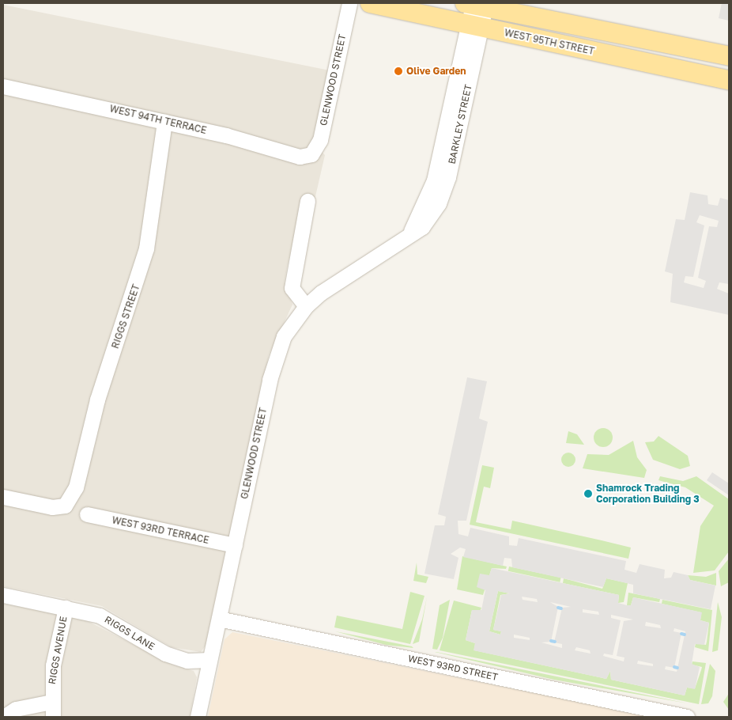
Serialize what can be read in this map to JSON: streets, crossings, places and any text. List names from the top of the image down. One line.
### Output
{"streets":{"main road":["WEST 95TH STREET"],"street":["GLENWOOD STREET","WEST 94TH TERRACE","BARKLEY STREET","RIGGS STREET","WEST 93RD TERRACE","RIGGS LANE","RIGGS AVENUE","WEST 93RD STREET"]},"crossings":[["WEST 95TH STREET","BARKLEY STREET"],["GLENWOOD STREET","WEST 94TH TERRACE"],["GLENWOOD STREET","BARKLEY STREET"],["GLENWOOD STREET","WEST 93RD TERRACE"],["GLENWOOD STREET","RIGGS LANE"],["GLENWOOD STREET","WEST 93RD STREET"],["WEST 94TH TERRACE","RIGGS STREET"],["RIGGS LANE","RIGGS AVENUE"]],"places":["Olive Garden","Shamrock Trading Corporation Building 3"]}
